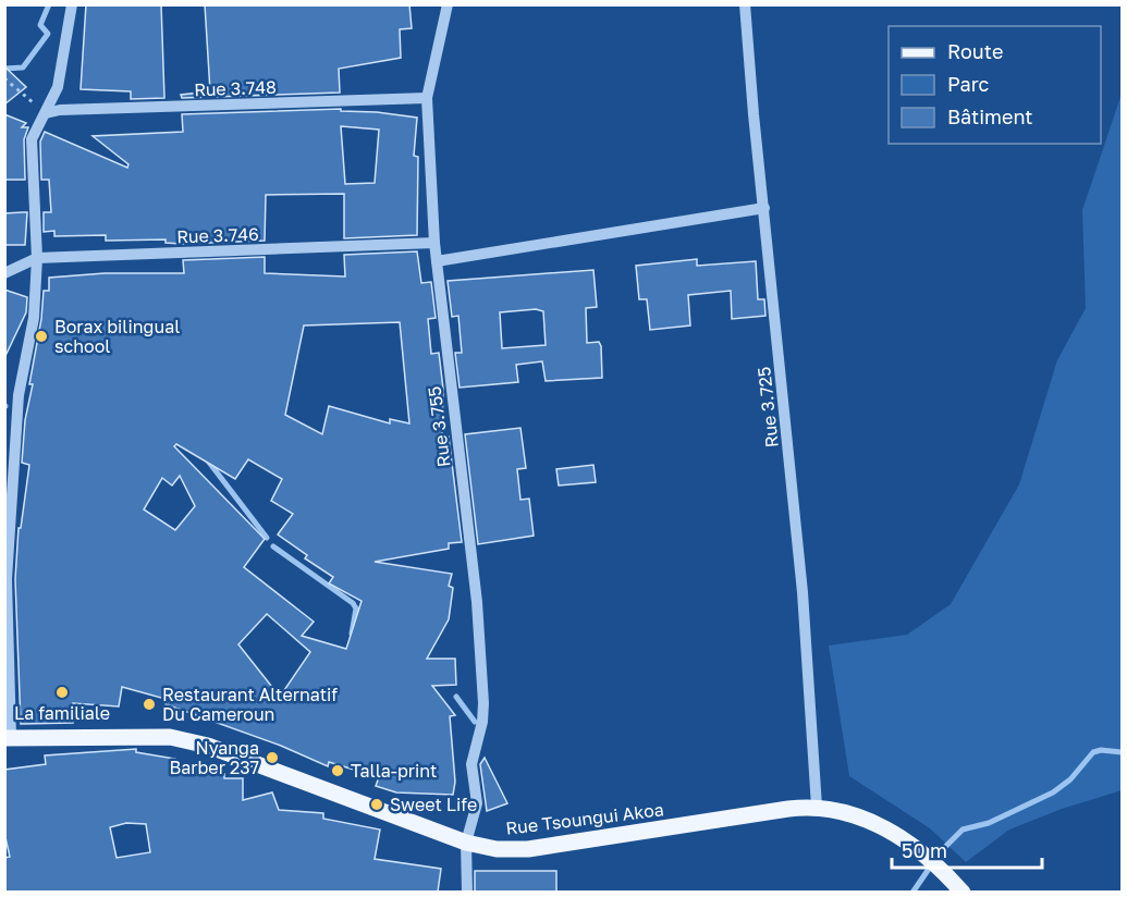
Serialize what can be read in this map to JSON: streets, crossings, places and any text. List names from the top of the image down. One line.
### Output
{"streets":{"main road":["Rue Tsoungui Akoa"],"street":["Rue 3.748","Rue 3.746","Rue 3.725","Rue 3.755"]},"crossings":[["Rue 3.748","Rue 3.755"],["Rue 3.746","Rue 3.755"],["Rue 3.725","Rue Tsoungui Akoa"],["Rue 3.755","Rue Tsoungui Akoa"]],"places":["Borax bilingual school","La familiale","Restaurant Alternatif Du Cameroun","Nyanga Barber 237","Talla-print","Sweet Life"],"legend":["Route","Parc","Bâtiment"],"scale_bar":"50 m"}
